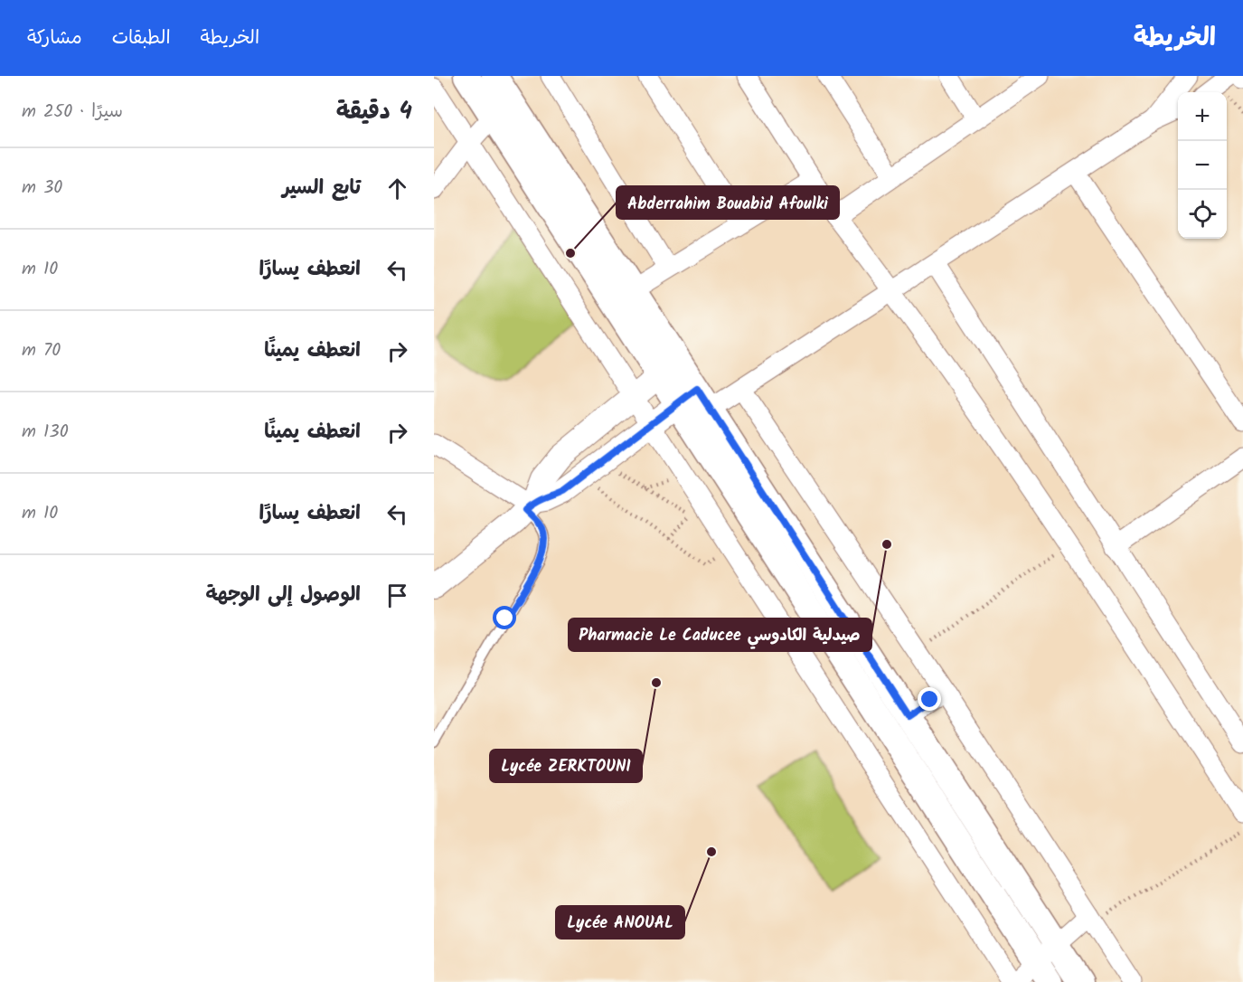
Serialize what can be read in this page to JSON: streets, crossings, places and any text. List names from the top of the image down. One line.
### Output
{"places":["Abderrahim Bouabid Afoulki","Pharmacie Le Caducee صيدلية الكادوسي","Lycée ZERKTOUNI","Lycée ANOUAL"],"page":{"header":"الخريطة","nav":["الخريطة","الطبقات","مشاركة"],"heading":["4 دقيقة","سيرًا · 250 m"],"map_buttons":["+","−"],"list":[["تابع السير","30 m"],["انعطف يسارًا","10 m"],["انعطف يمينًا","70 m"],["انعطف يمينًا","130 m"],["انعطف يسارًا","10 m"],"الوصول إلى الوجهة"]}}
